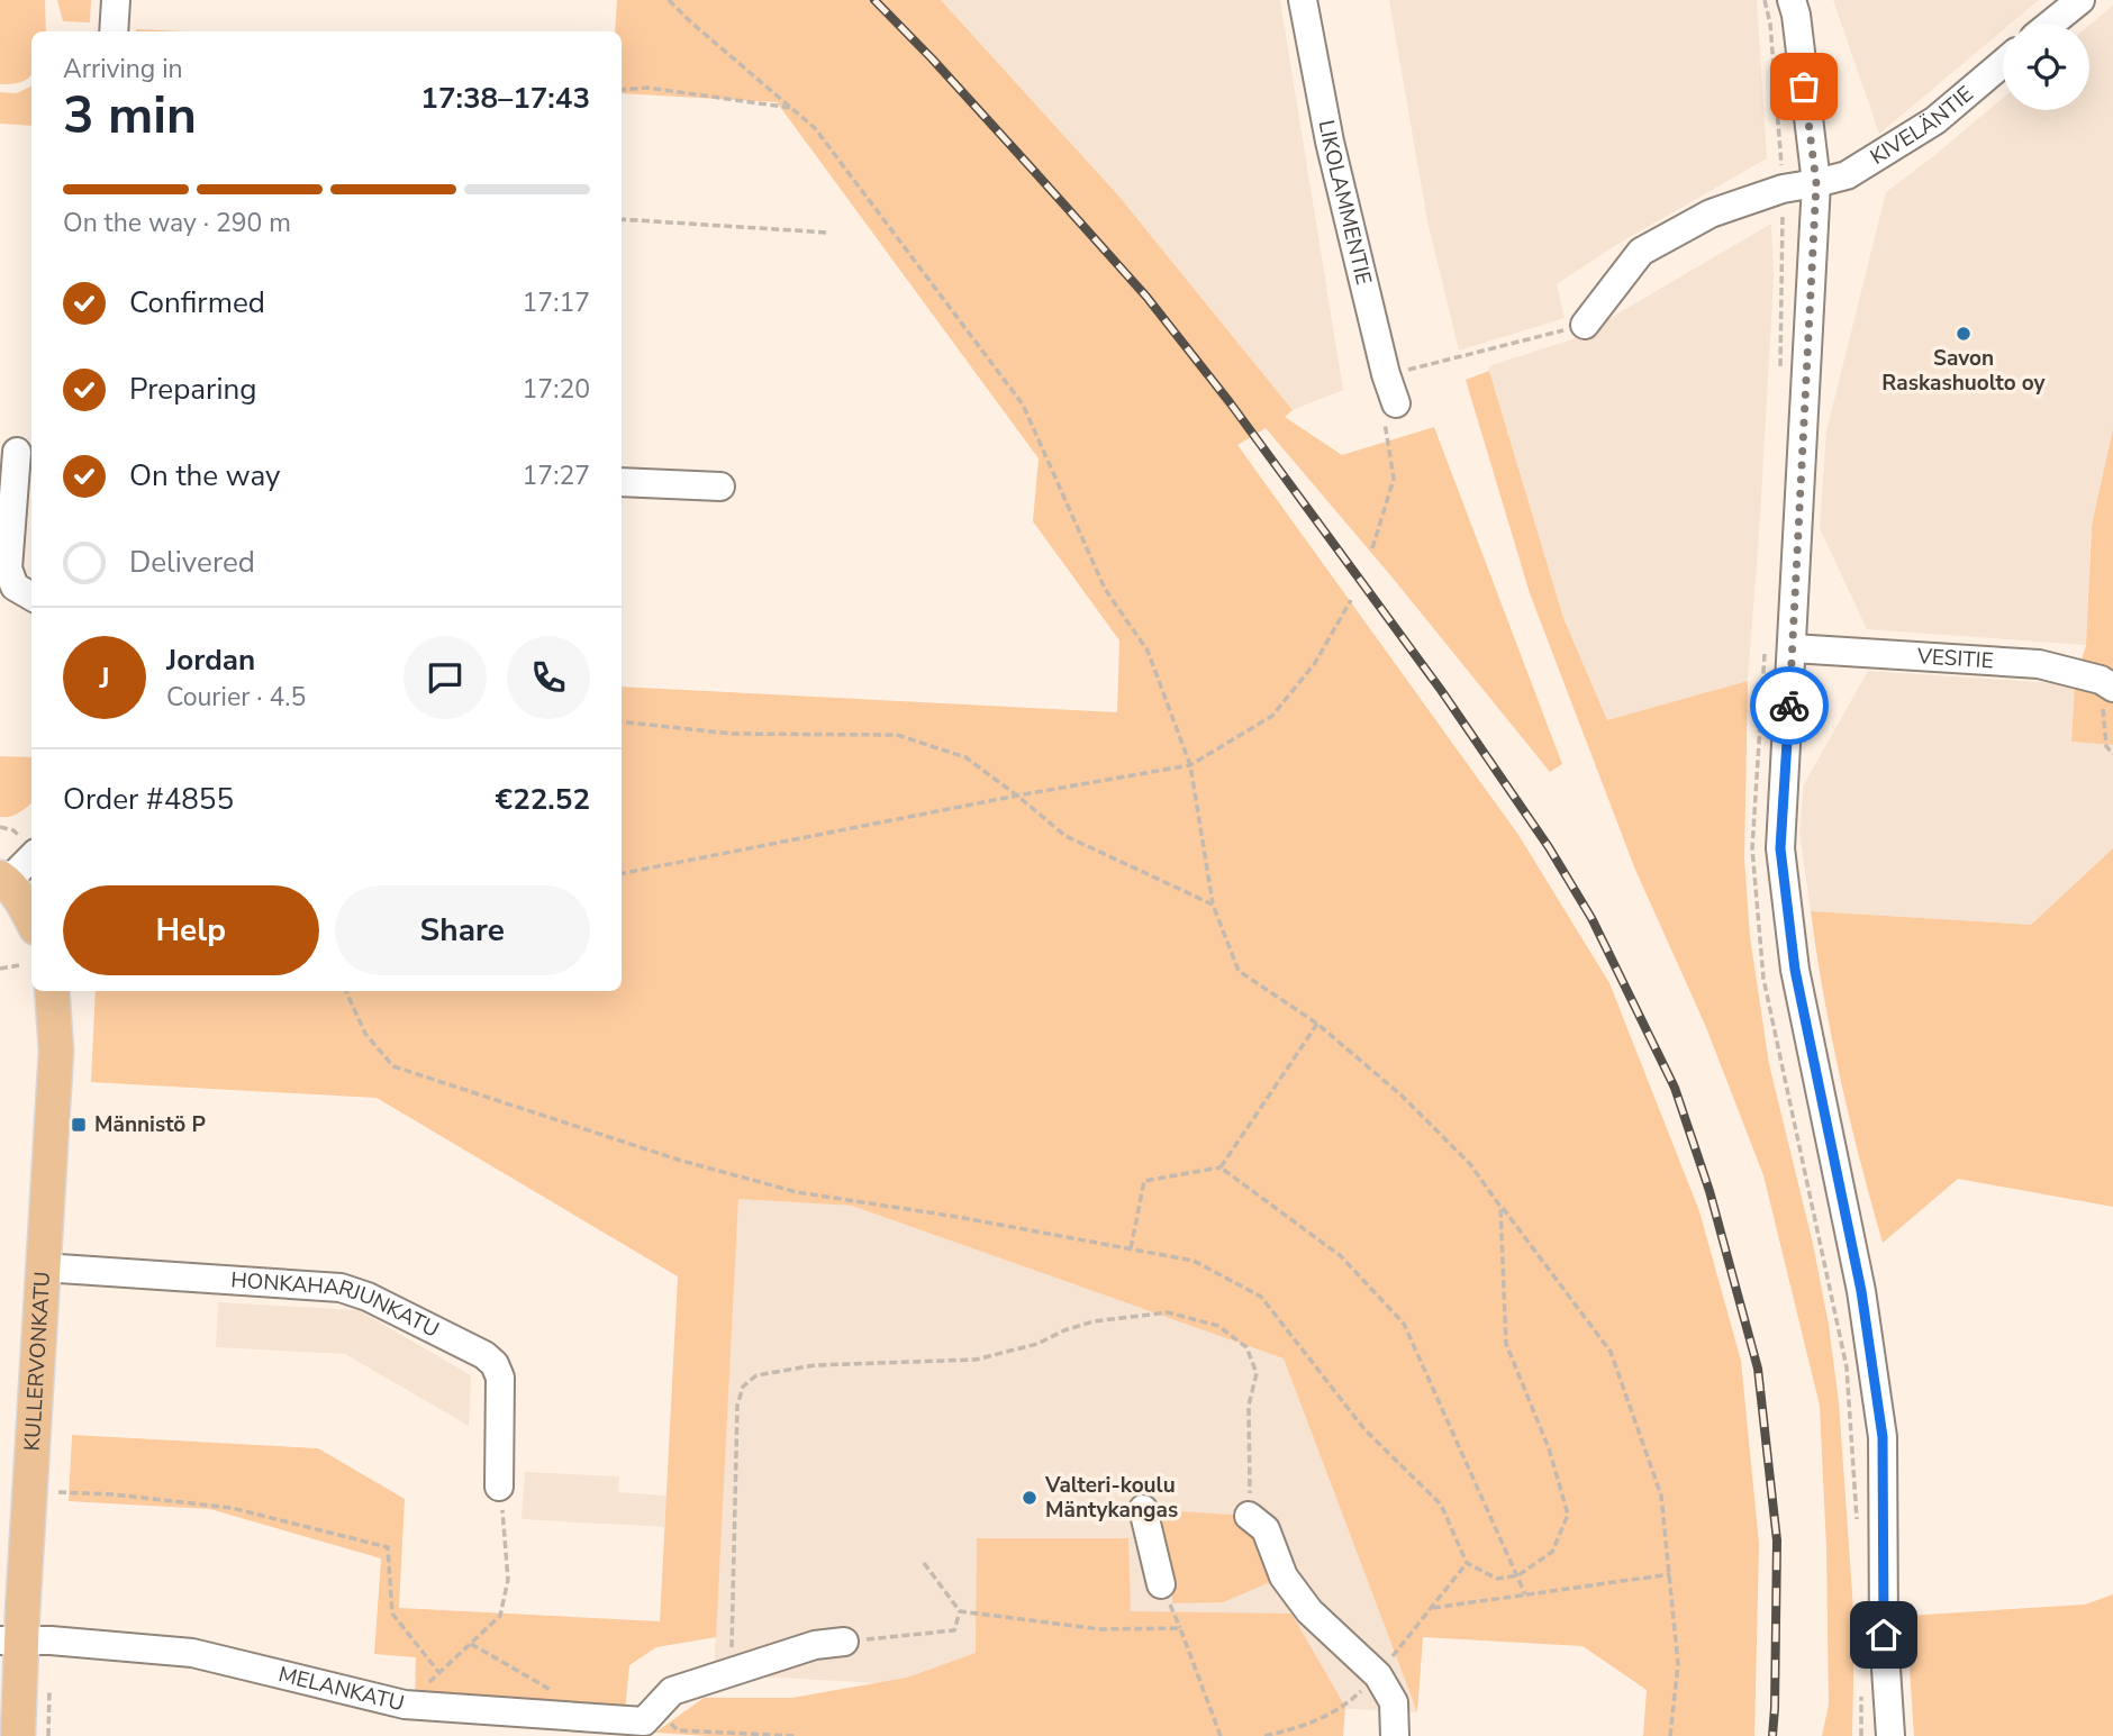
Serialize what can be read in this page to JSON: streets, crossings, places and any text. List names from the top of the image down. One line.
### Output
{"streets":{"main road":["KULLERVONKATU"],"street":["KIVELÄNTIE","LIKOLAMMENTIE","VESITIE","HONKAHARJUNKATU","MELANKATU"]},"crossings":[["HONKAHARJUNKATU","KULLERVONKATU"],["KULLERVONKATU","MELANKATU"]],"places":{"other":["Savon Raskashuolto oy","Valteri-koulu Mäntykangas"],"transit":["Männistö P"]},"page":{"heading":["3 min","Arriving in","17:38–17:43"],"panel":["Jordan","Courier · 4.5","Order #4855","€22.52"],"bar":"On the way · 290 m","list":[["Confirmed","17:17"],["Preparing","17:20"],["On the way","17:27"],"Delivered"],"round":"J","buttons":["Help","Share"]}}
